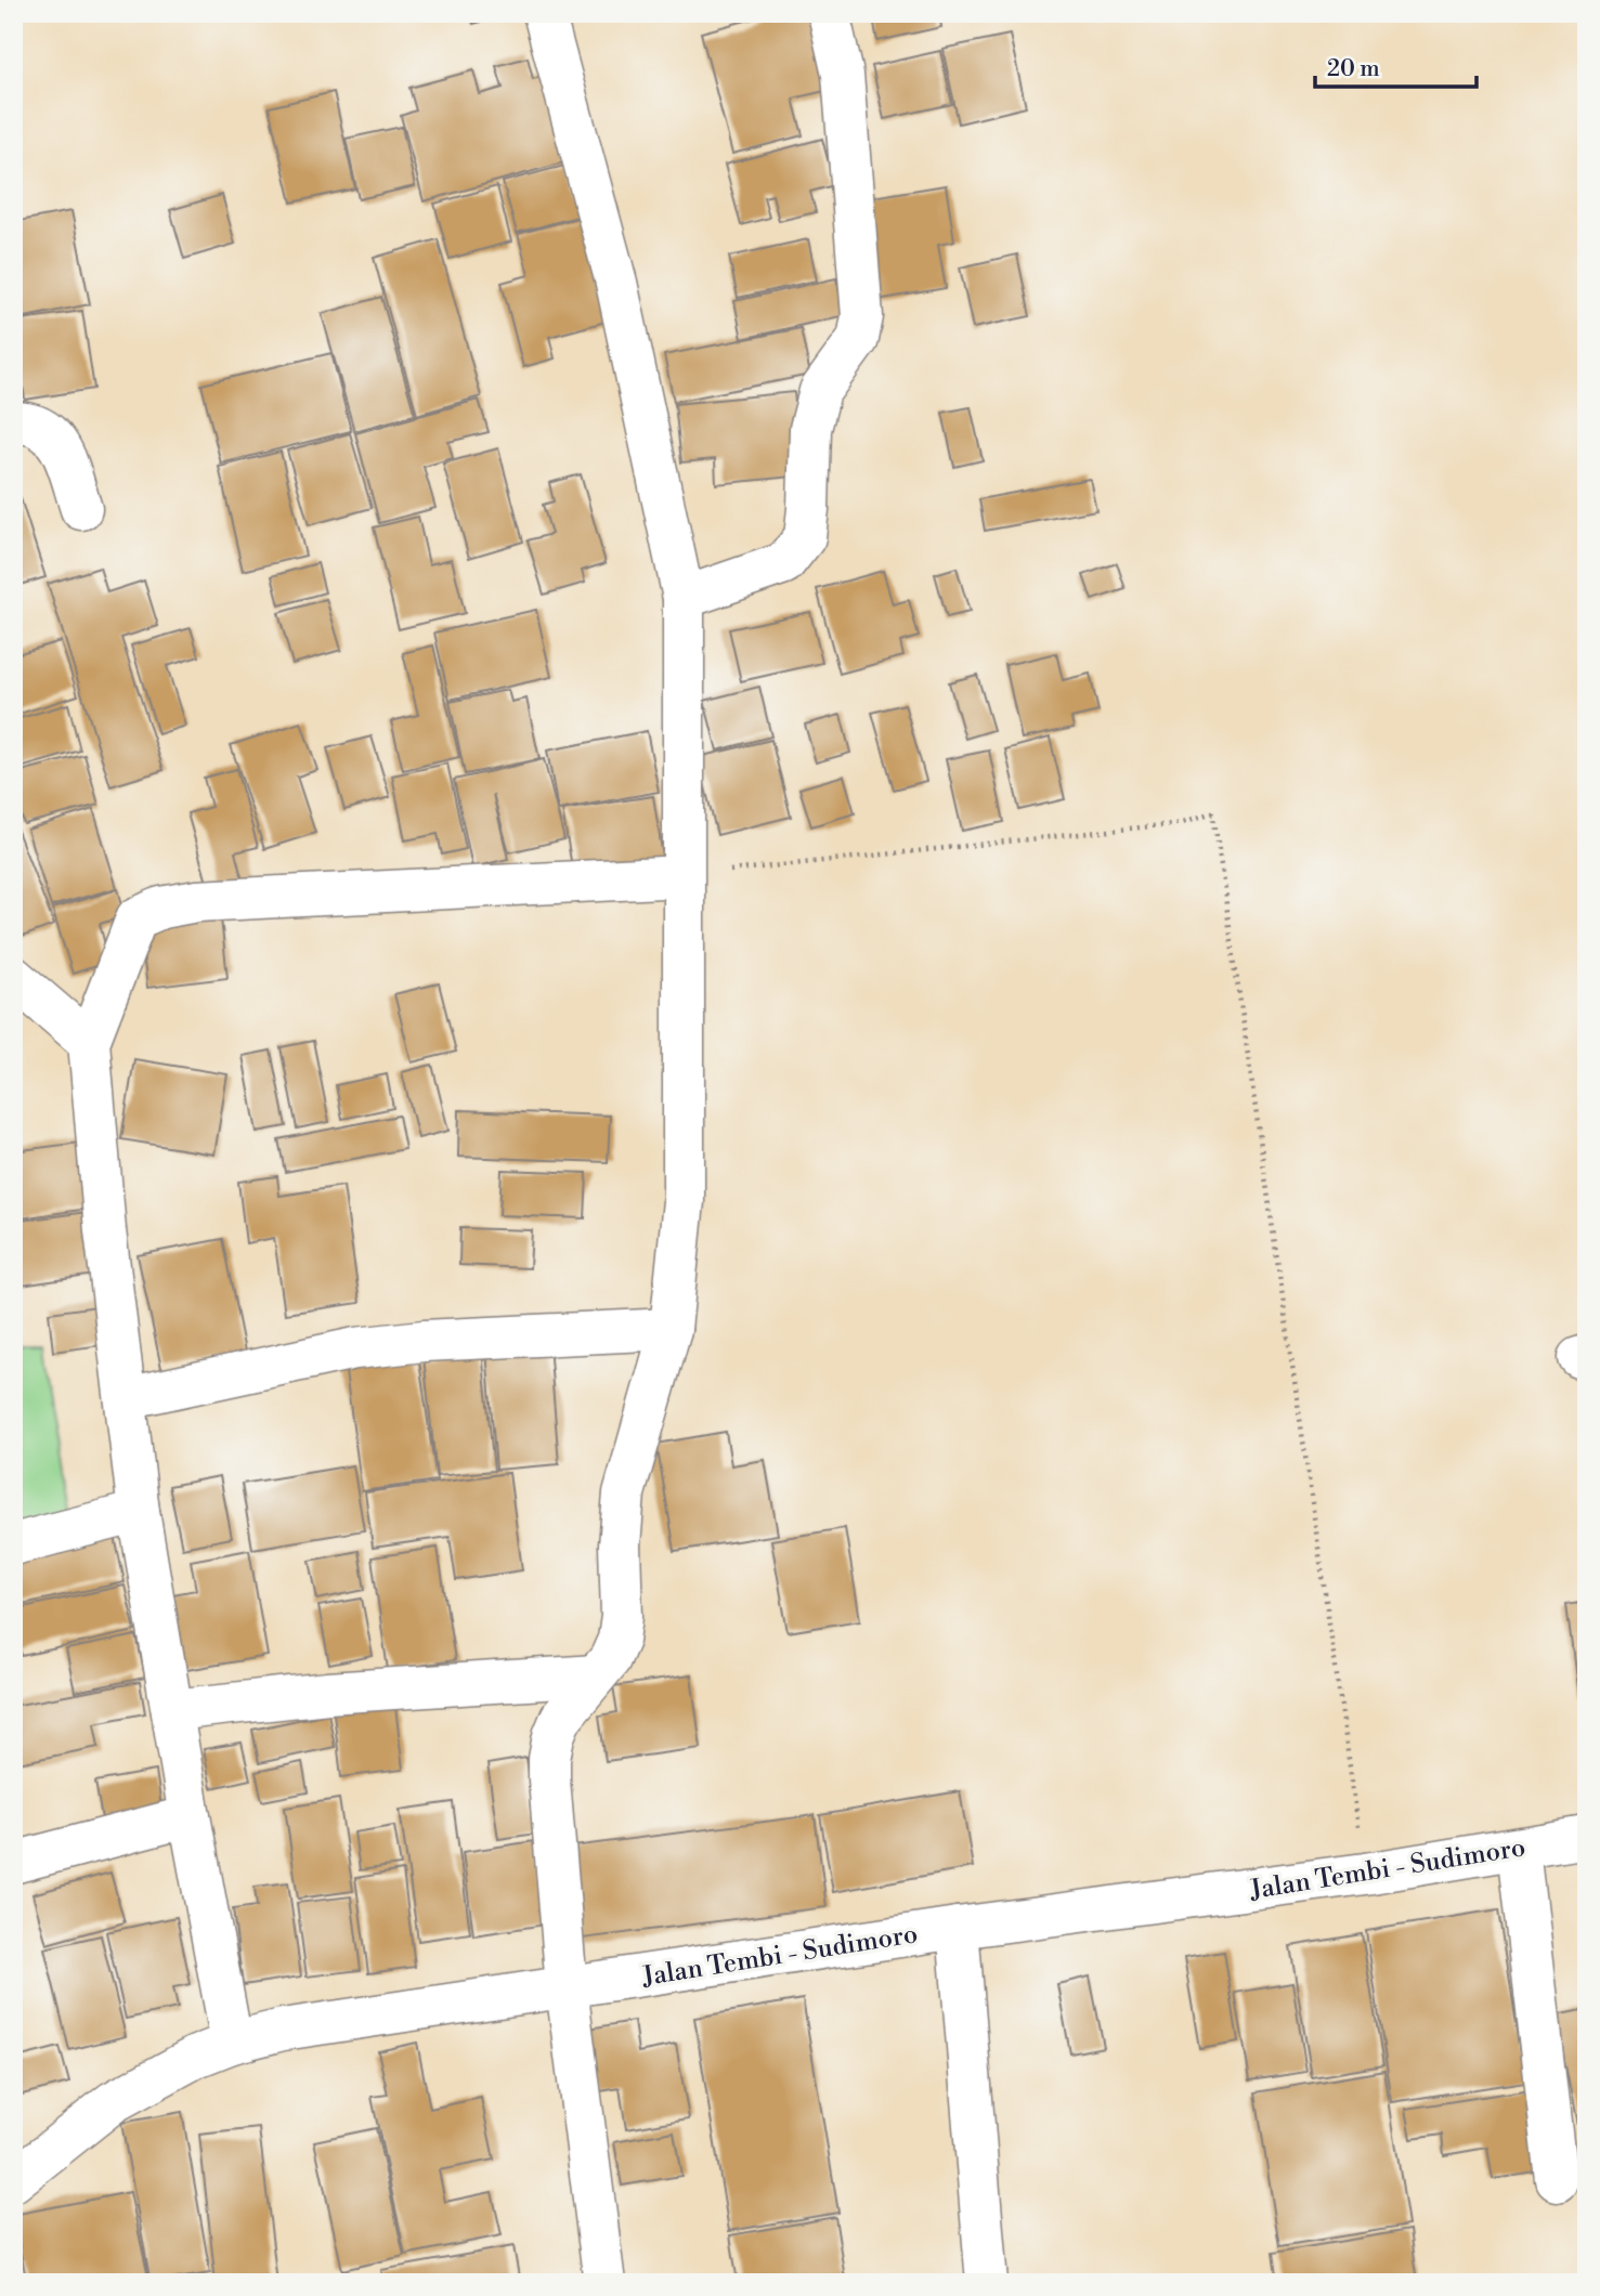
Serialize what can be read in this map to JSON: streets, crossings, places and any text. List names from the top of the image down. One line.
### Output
{"streets":{"street":["Jalan Tembi - Sudimoro"]},"scale_bar":"20 m"}
